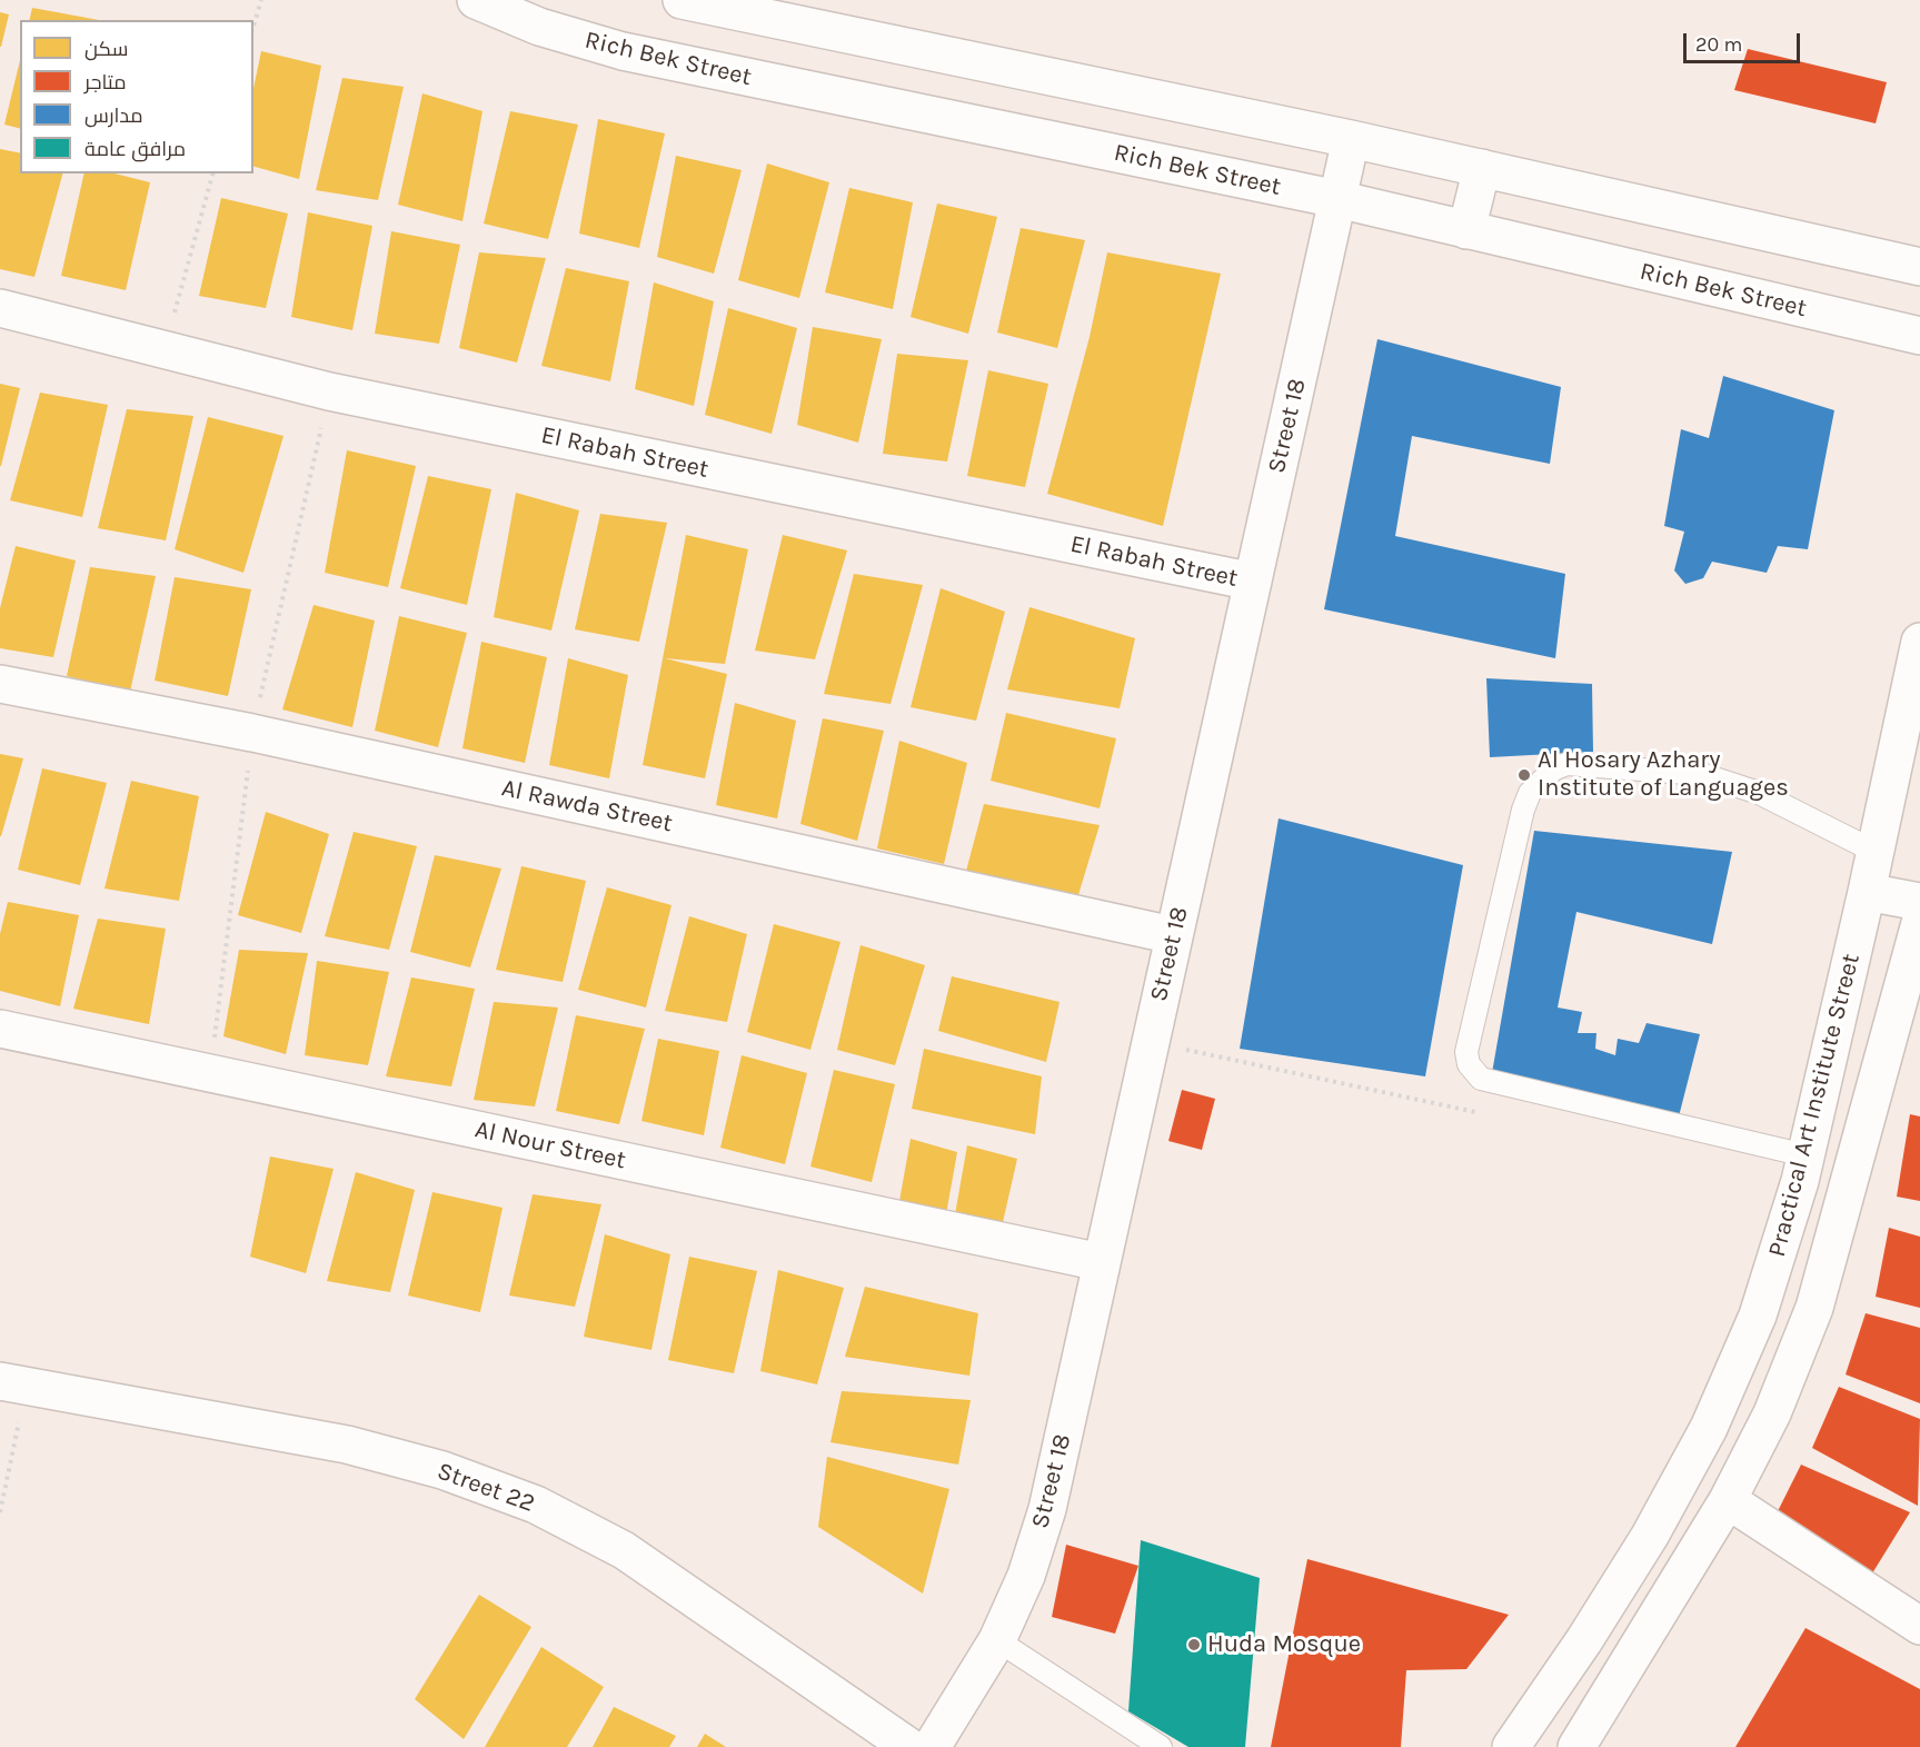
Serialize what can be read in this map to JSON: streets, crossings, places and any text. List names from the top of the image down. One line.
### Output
{"streets":{"street":["Rich Bek Street","Street 18","El Rabah Street","Al Rawda Street","Practical Art Institute Street","Al Nour Street","Street 22"]},"crossings":[["Rich Bek Street","Street 18"],["Street 18","El Rabah Street"],["Street 18","Al Rawda Street"],["Street 18","Al Nour Street"]],"places":["Al Hosary Azhary Institute of Languages","Huda Mosque"],"legend":["سكن","متاجر","مدارس","مرافق عامة"],"scale_bar":"20 m"}
